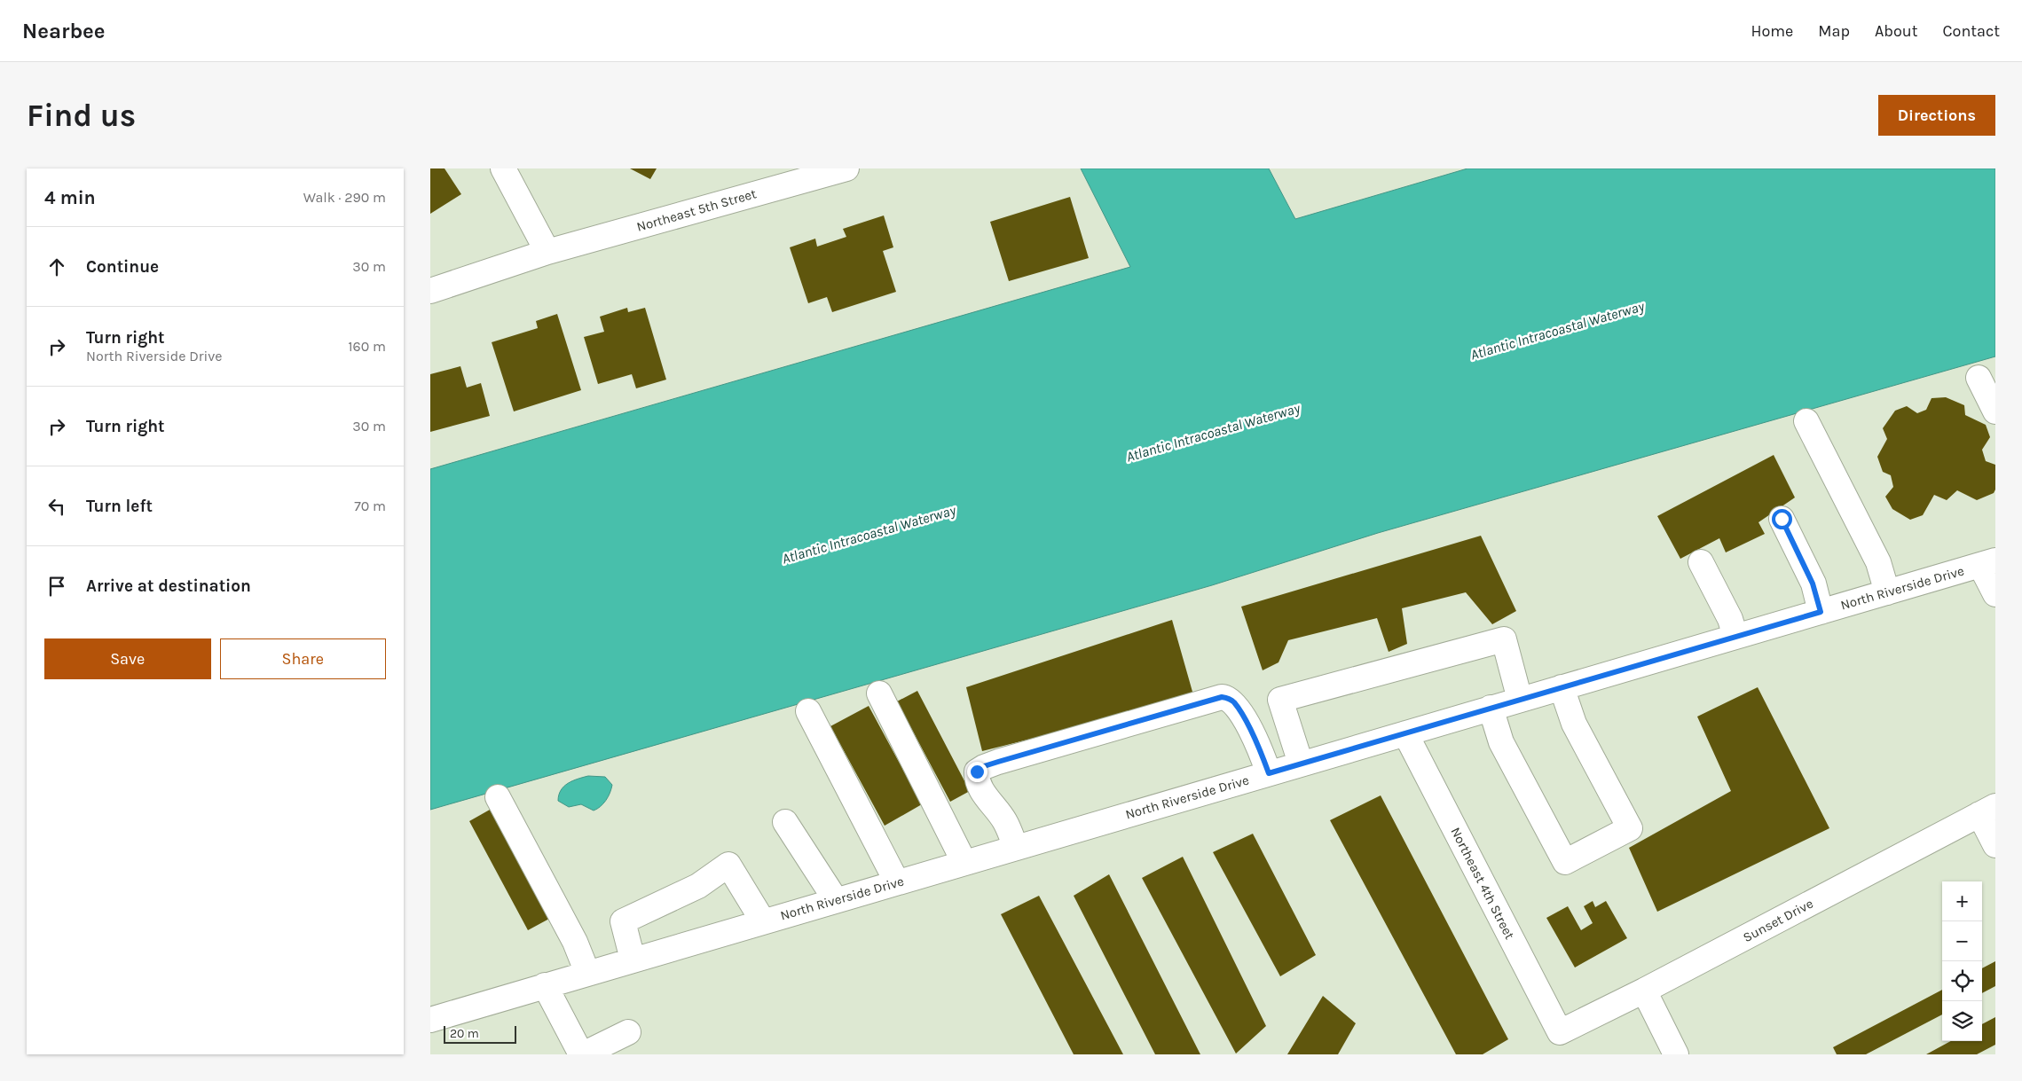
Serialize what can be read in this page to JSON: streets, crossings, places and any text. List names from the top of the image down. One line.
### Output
{"streets":{"street":["Northeast 5th Street","North Riverside Drive","Northeast 4th Street","Sunset Drive"]},"crossings":[["North Riverside Drive","Northeast 4th Street"],["Northeast 4th Street","Sunset Drive"]],"water":["Atlantic Intracoastal Waterway"],"scale_bar":"20 m","page":{"header":"Nearbee","nav":["Home","Map","About","Contact"],"buttons":["Directions",["Save","Share"]],"title":"Find us","heading":["4 min","Walk · 290 m"],"list":[["Continue","30 m"],["Turn right","North Riverside Drive","160 m"],["Turn right","30 m"],["Turn left","70 m"],"Arrive at destination"],"map_buttons":["+","−"],"scale":"20 m"}}
